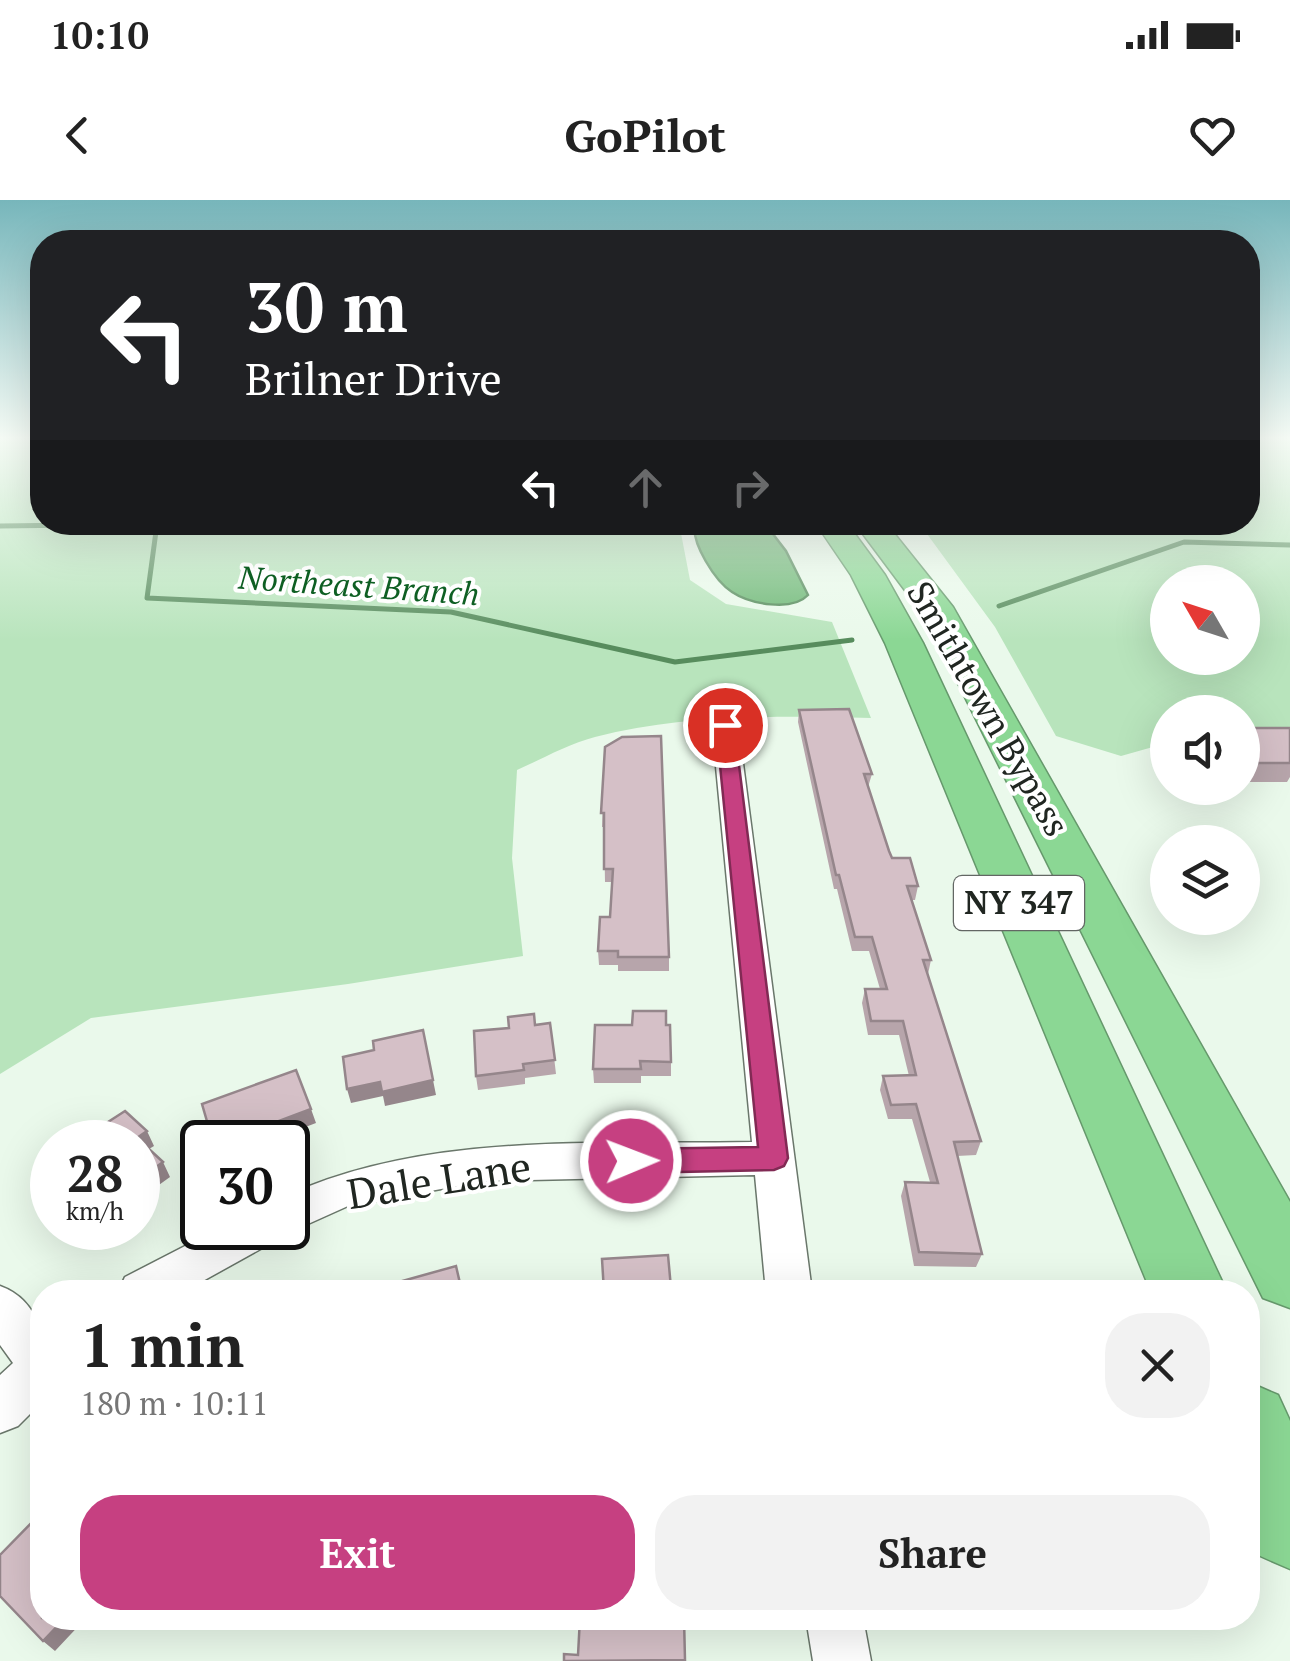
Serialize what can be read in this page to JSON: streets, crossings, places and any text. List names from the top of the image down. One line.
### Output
{"streets":{"highway":["Smithtown Bypass","NY 347"],"street":["Dale Lane"]},"water":["Northeast Branch"],"north":"top left","page":{"status":"10:10","header":"GoPilot","turn":["30 m","Brilner Drive"],"speed":"28 km/h","limit":"30","heading":["1 min","180 m · 10:11"],"buttons":["Exit","Share"]}}
